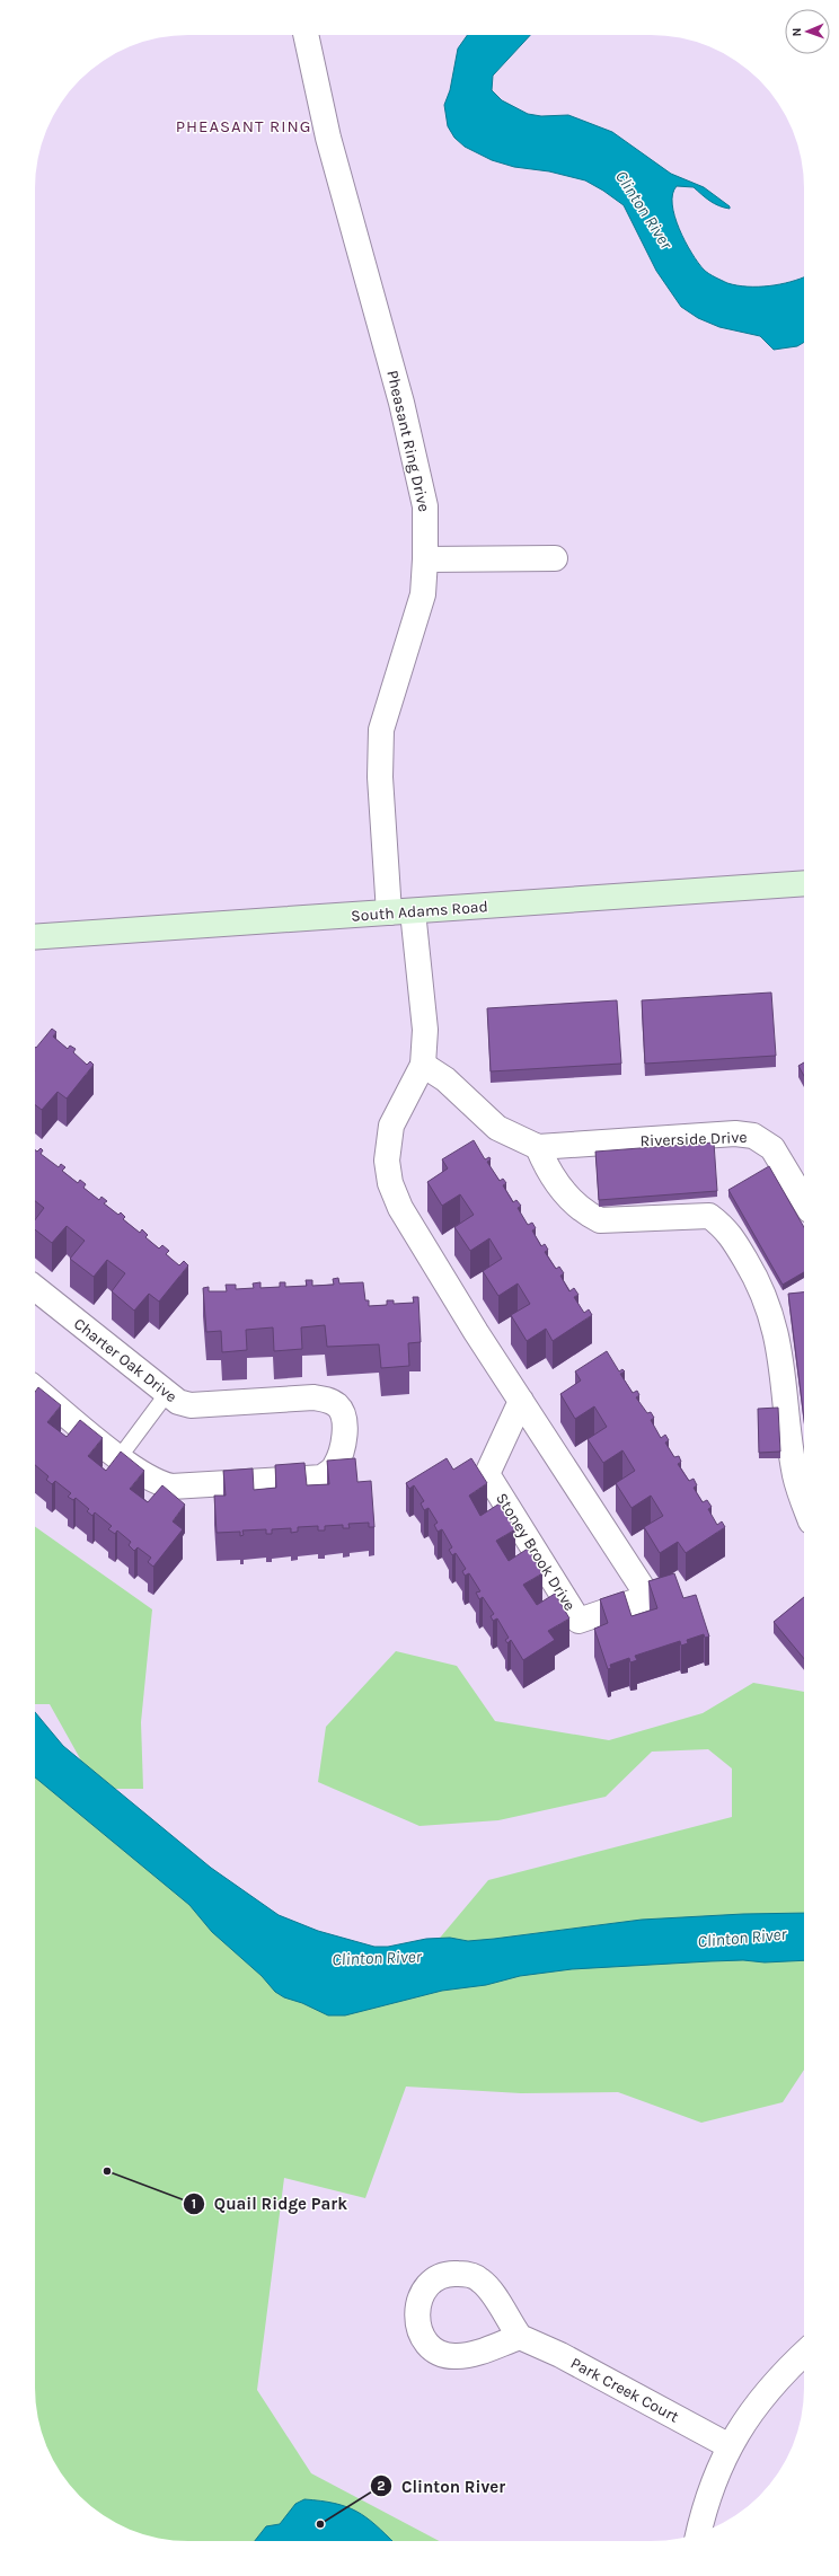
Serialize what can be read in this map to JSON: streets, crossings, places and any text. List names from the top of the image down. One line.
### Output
{"streets":{"main road":["South Adams Road"],"street":["Pheasant Ring Drive","Riverside Drive","Charter Oak Drive","Stoney Brook Drive","Park Creek Court"]},"crossings":[["Pheasant Ring Drive","South Adams Road"],["Pheasant Ring Drive","Stoney Brook Drive"],["South Adams Road","Stoney Brook Drive"],["Riverside Drive","Stoney Brook Drive"]],"districts":["PHEASANT RING"],"water":["Clinton River"],"places":["Quail Ridge Park","Clinton River"],"north":"left"}
